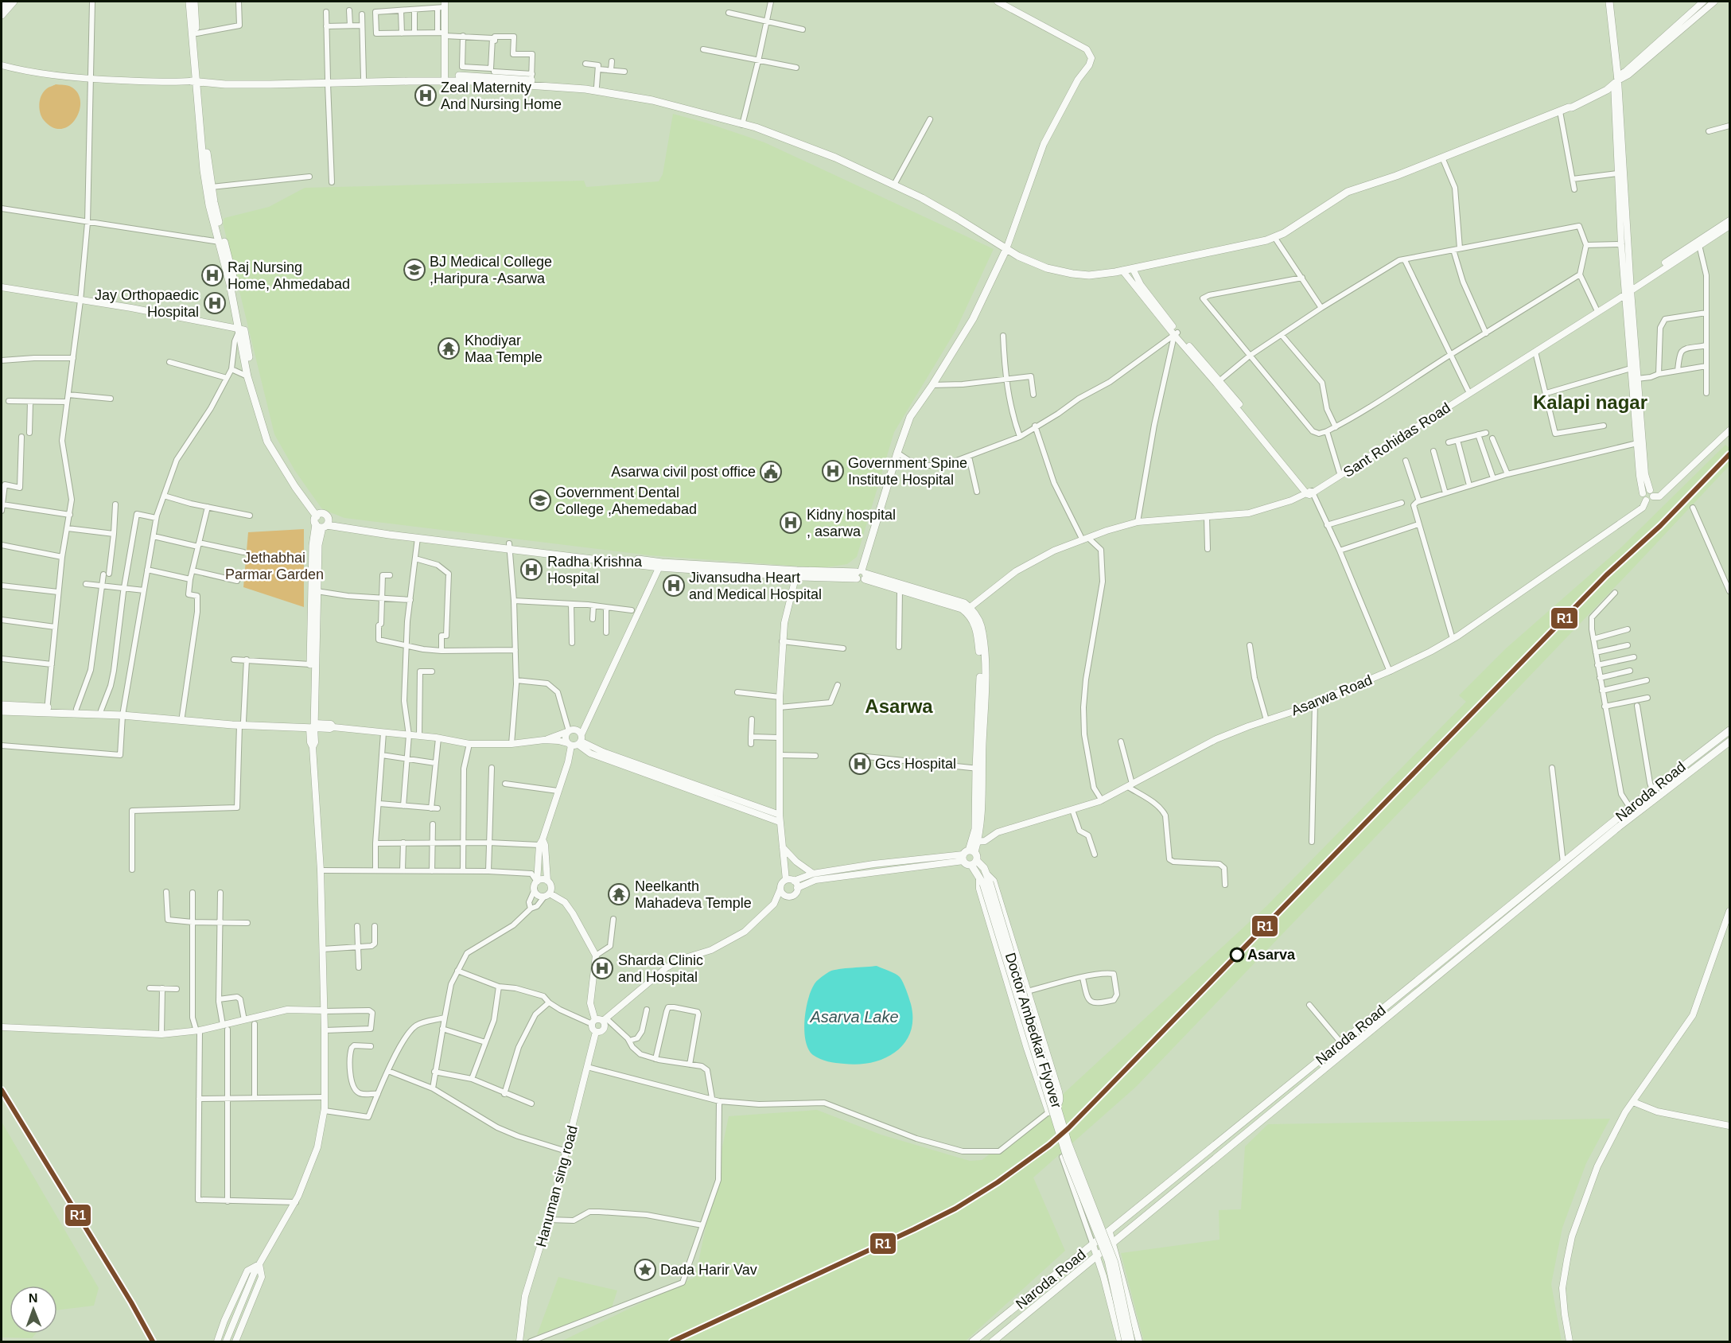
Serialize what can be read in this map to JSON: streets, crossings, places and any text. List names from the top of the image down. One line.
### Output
{"streets":{"main road":["Naroda Road","Doctor Ambedkar Flyover"],"street":["Sant Rohidas Road","Asarwa Road","Hanuman sing road"]},"districts":["Kalapi nagar","Asarwa"],"water":["Asarva Lake"],"parks":["Jethabhai Parmar Garden"],"places":{"hospital":["Zeal Maternity And Nursing Home","Raj Nursing Home, Ahmedabad","Jay Orthopaedic Hospital","Government Spine Institute Hospital","Kidny hospital , asarwa","Radha Krishna Hospital","Jivansudha Heart and Medical Hospital","Gcs Hospital","Sharda Clinic and Hospital"],"school or university":["BJ Medical College ,Haripura -Asarwa","Government Dental College ,Ahemedabad"],"temple":["Khodiyar Maa Temple","Neelkanth Mahadeva Temple"],"public building":["Asarwa civil post office"],"other":["Asarva"],"place":["Dada Harir Vav"]},"lines":["transit line R1"],"north":"top"}
